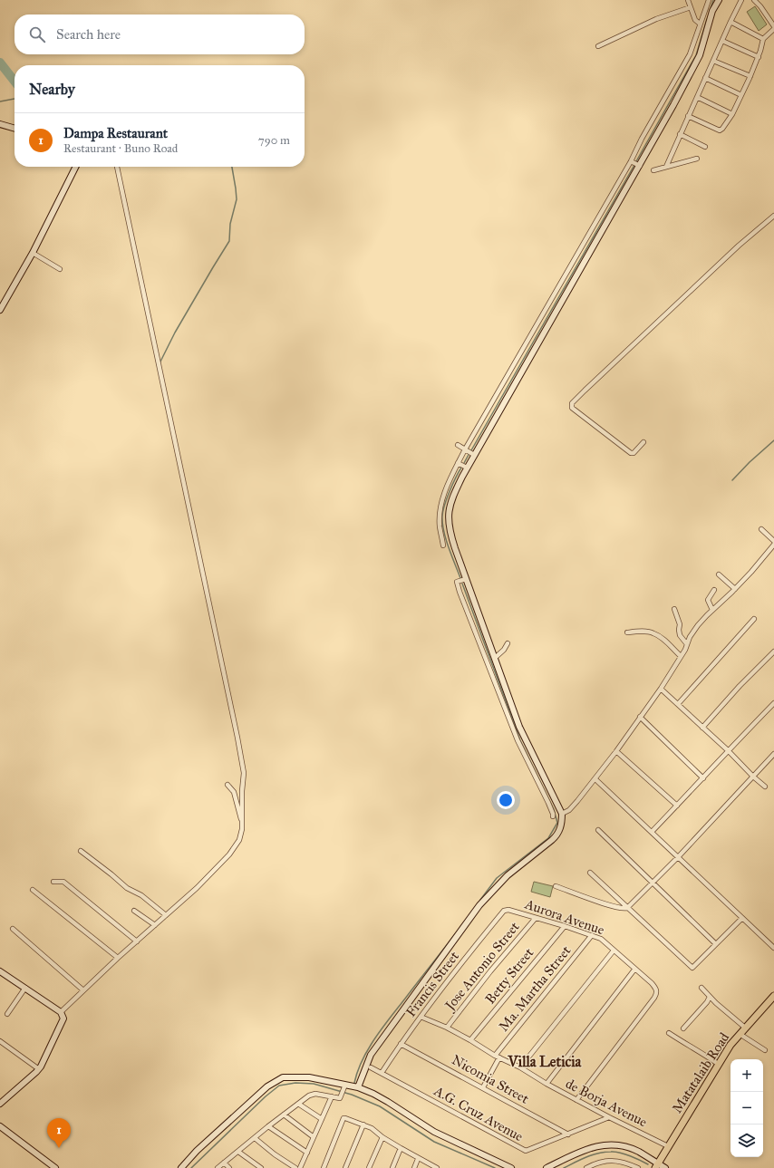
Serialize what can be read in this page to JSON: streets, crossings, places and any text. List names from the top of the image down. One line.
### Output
{"streets":{"main road":["Matatalaib Road"],"street":["Aurora Avenue","Jose Antonio Street","Betty Street","Francis Street","Ma. Martha Street","Nicomia Street","de Borja Avenue","A.G. Cruz Avenue"]},"crossings":[["Aurora Avenue","Jose Antonio Street"],["Aurora Avenue","Betty Street"],["Aurora Avenue","Francis Street"],["Aurora Avenue","Ma. Martha Street"],["Aurora Avenue","de Borja Avenue"],["Jose Antonio Street","de Borja Avenue"],["Betty Street","de Borja Avenue"],["Francis Street","Nicomia Street"],["Francis Street","de Borja Avenue"],["Francis Street","A.G. Cruz Avenue"],["Ma. Martha Street","Nicomia Street"],["Ma. Martha Street","de Borja Avenue"],["Matatalaib Road","de Borja Avenue"],["Nicomia Street","A.G. Cruz Avenue"],["de Borja Avenue","A.G. Cruz Avenue"]],"districts":["Villa Leticia"],"page":{"search":"Search here","heading":"Nearby","list":[{"mark":"1","name":"Dampa Restaurant","note":"Restaurant · Buno Road","value":"790 m"}],"map_buttons":["+","−"],"pins":"1"}}
